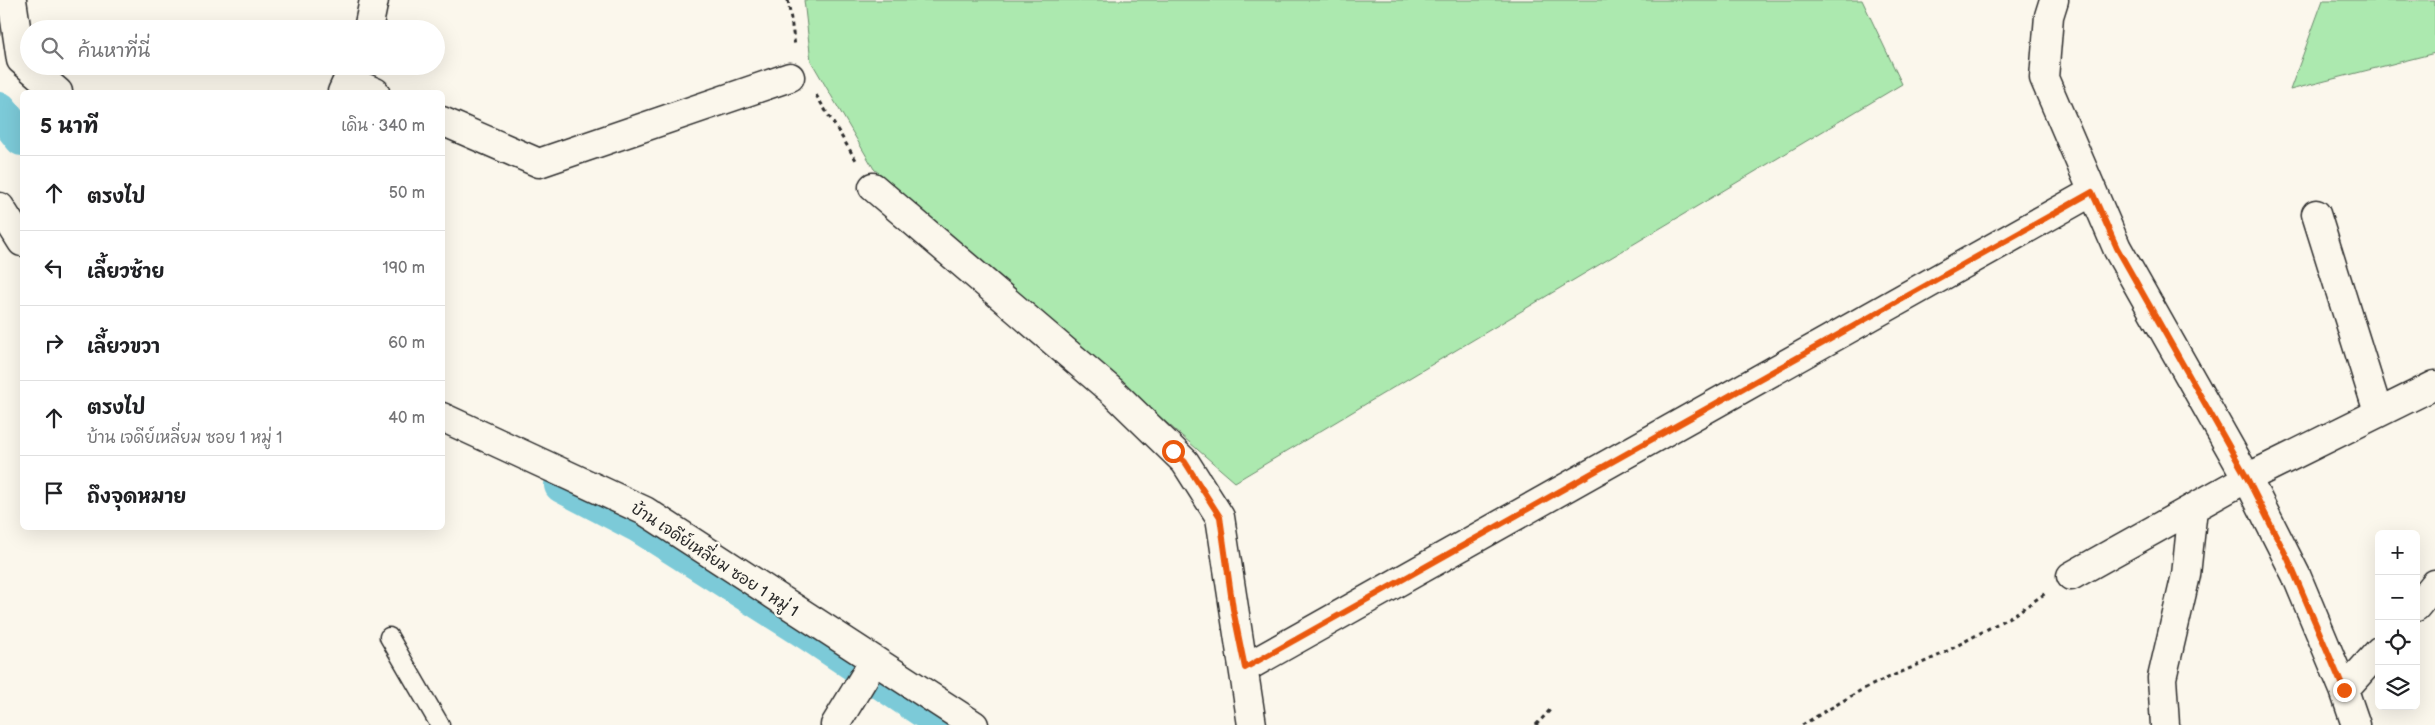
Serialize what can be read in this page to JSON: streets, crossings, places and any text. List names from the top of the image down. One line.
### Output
{"streets":{"street":["บ้าน เจดีย์เหลี่ยม ซอย 1 หมู่ 1"]},"page":{"search":"ค้นหาที่นี่","heading":["5 นาที","เดิน · 340 m"],"list":[["ตรงไป","50 m"],["เลี้ยวซ้าย","190 m"],["เลี้ยวขวา","60 m"],["ตรงไป","บ้าน เจดีย์เหลี่ยม ซอย 1 หมู่ 1","40 m"],"ถึงจุดหมาย"],"map_buttons":["+","−"]}}
